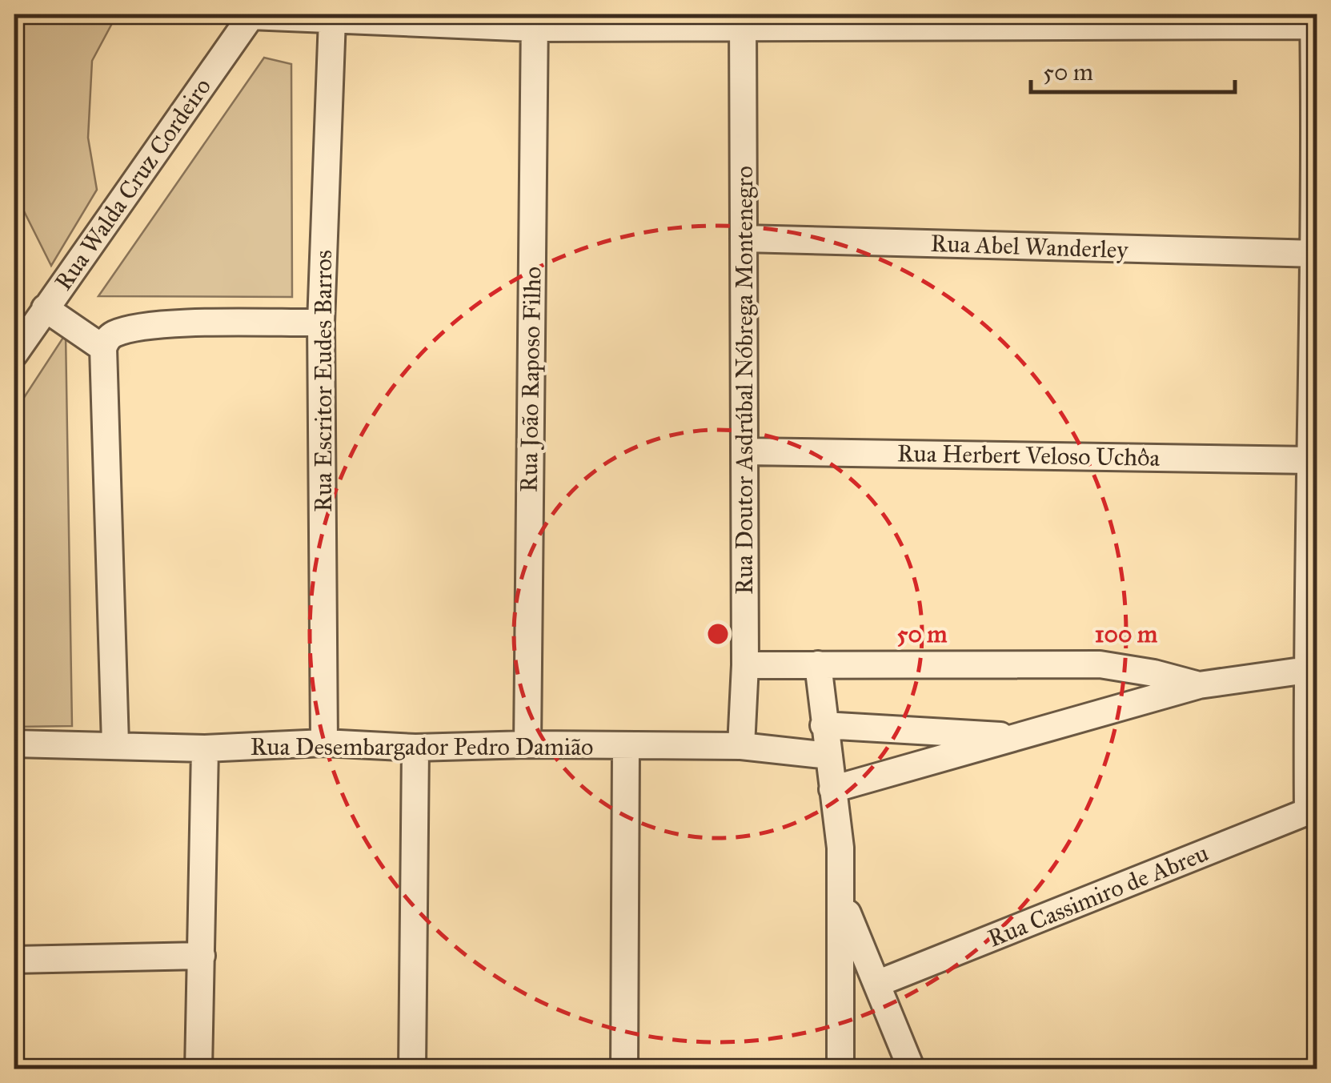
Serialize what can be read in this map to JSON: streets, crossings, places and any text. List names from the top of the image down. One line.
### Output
{"streets":{"street":["Rua Walda Cruz Cordeiro","Rua Abel Wanderley","Rua João Raposo Filho","Rua Doutor Asdrúbal Nóbrega Montenegro","Rua Escritor Eudes Barros","Rua Herbert Veloso Uchôa","Rua Desembargador Pedro Damião","Rua Cassimiro de Abreu"]},"crossings":[["Rua Abel Wanderley","Rua Doutor Asdrúbal Nóbrega Montenegro"],["Rua João Raposo Filho","Rua Desembargador Pedro Damião"],["Rua Doutor Asdrúbal Nóbrega Montenegro","Rua Herbert Veloso Uchôa"],["Rua Doutor Asdrúbal Nóbrega Montenegro","Rua Desembargador Pedro Damião"],["Rua Escritor Eudes Barros","Rua Desembargador Pedro Damião"]],"scale_bar":"50 m","rings":["50 m","100 m"]}
